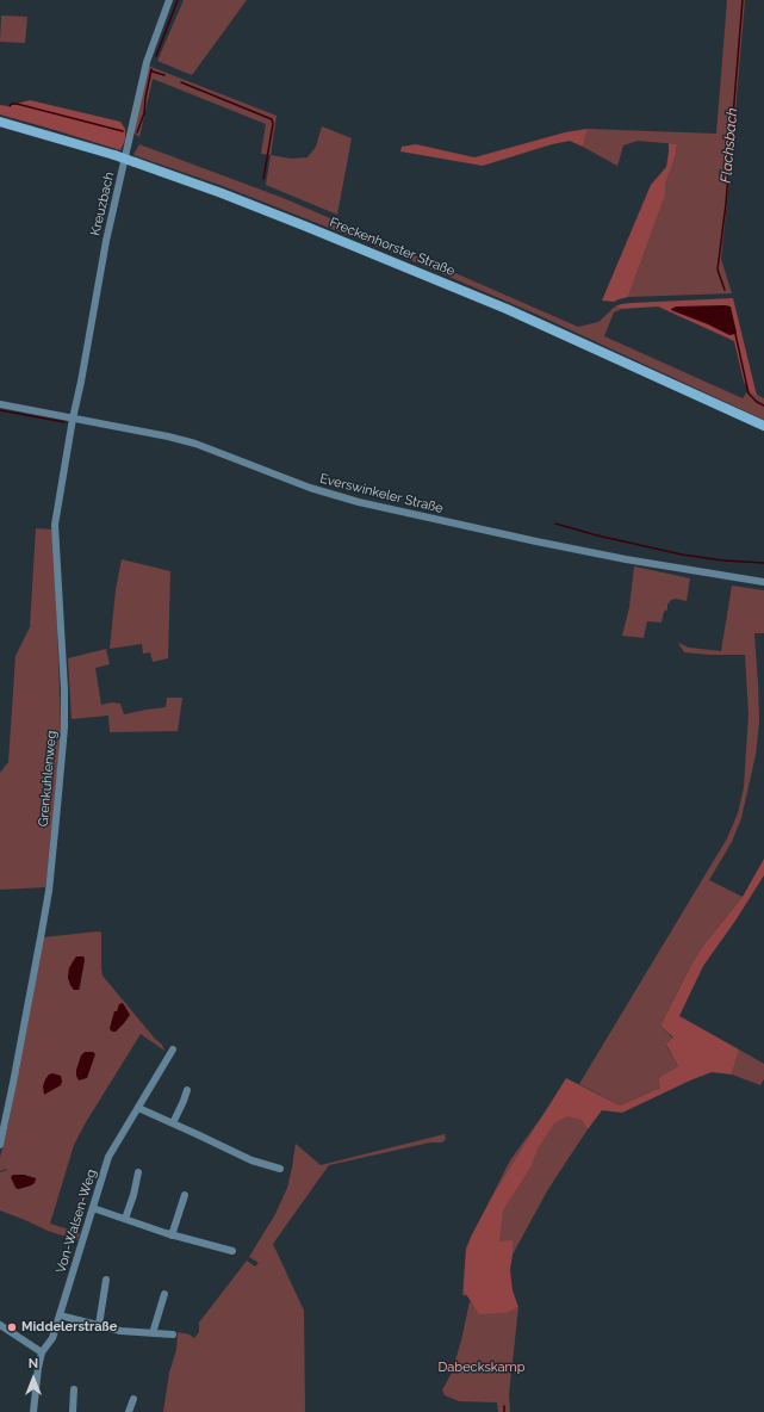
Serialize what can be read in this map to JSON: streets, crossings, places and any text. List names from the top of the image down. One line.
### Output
{"streets":{"main road":["Freckenhorster Straße"],"street":["Kreuzbach","Everswinkeler Straße","Grenkuhlenweg","Von-Walsen-Weg"]},"crossings":[["Kreuzbach","Everswinkeler Straße"],["Kreuzbach","Grenkuhlenweg"],["Everswinkeler Straße","Grenkuhlenweg"]],"water":["Flachsbach"],"parks":["Dabeckskamp"],"places":["Middelerstraße"],"north":"top"}
